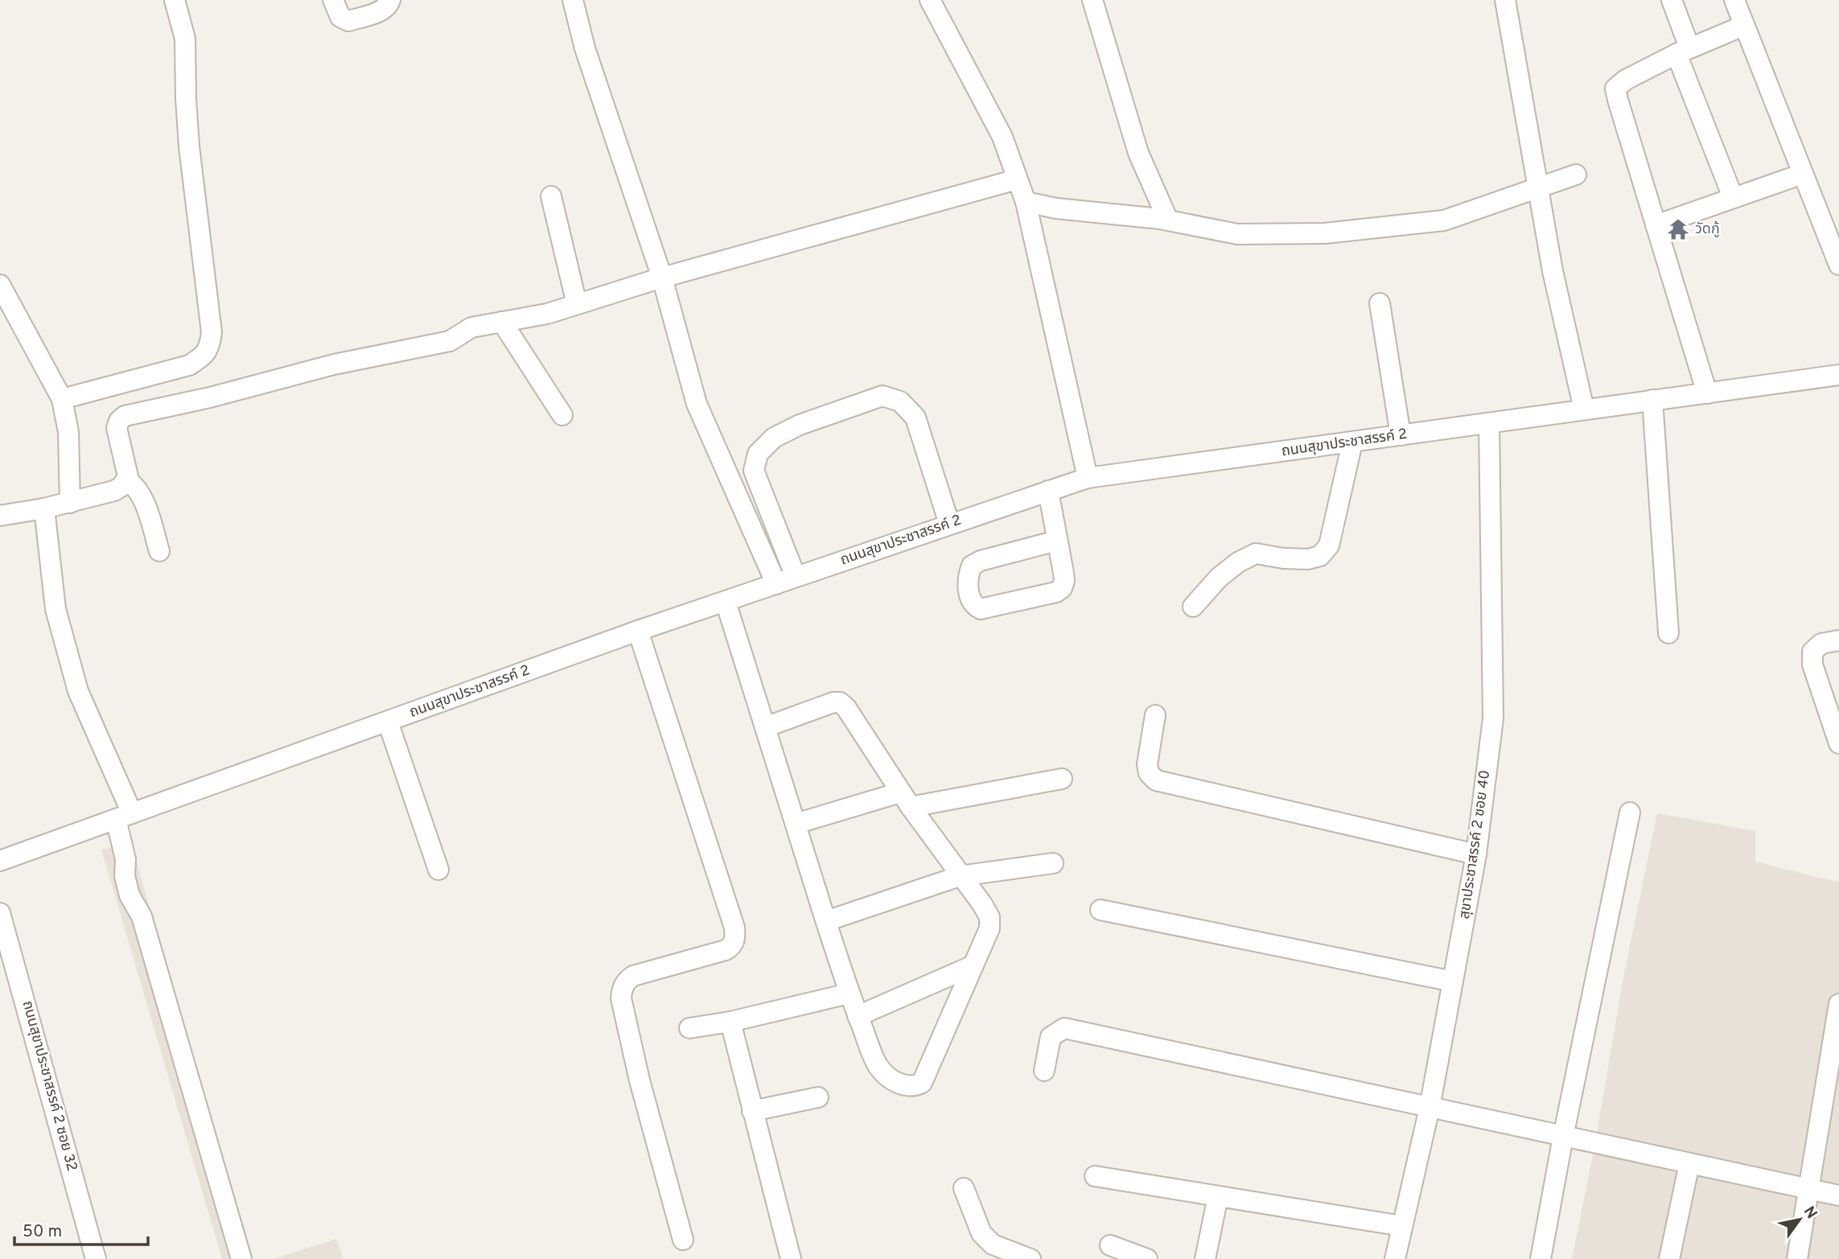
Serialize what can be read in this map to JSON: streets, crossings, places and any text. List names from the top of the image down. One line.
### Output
{"streets":{"street":["ถนนสุขาประชาสรรค์ 2","สุขาประชาสรรค์ 2 ซอย 40","ถนนสุขาประชาสรรค์ 2 ซอย 32"]},"crossings":[["ถนนสุขาประชาสรรค์ 2","สุขาประชาสรรค์ 2 ซอย 40"]],"places":{"temple":["วัดกู้"]},"scale_bar":"50 m","north":"top right"}
